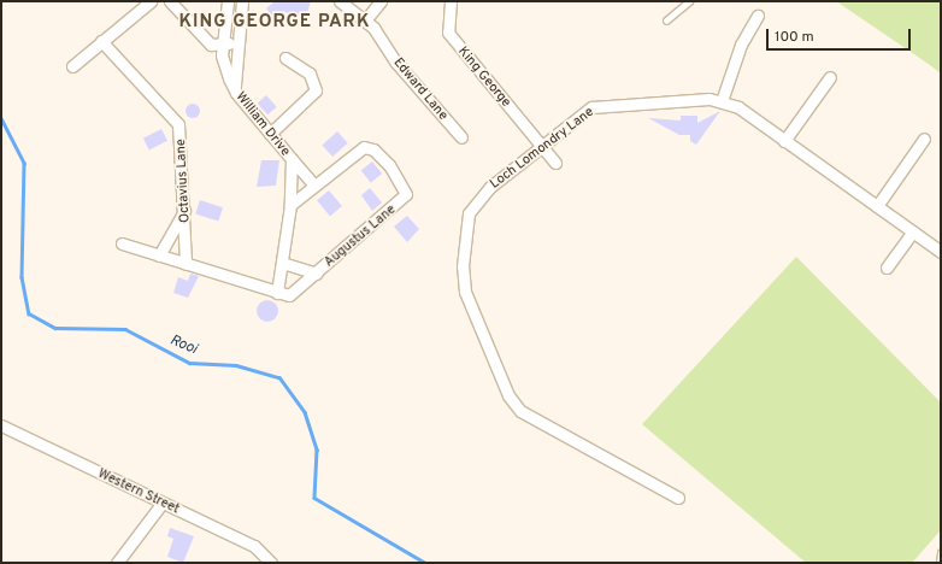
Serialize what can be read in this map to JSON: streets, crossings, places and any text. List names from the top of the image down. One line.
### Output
{"streets":{"street":["King George","Edward Lane","William Drive","Loch Lomondry Lane","Octavius Lane","Augustus Lane","Western Street"]},"crossings":[["King George","Loch Lomondry Lane"],["William Drive","Augustus Lane"]],"districts":["KING GEORGE PARK"],"water":["Rooi"],"scale_bar":"100 m"}
